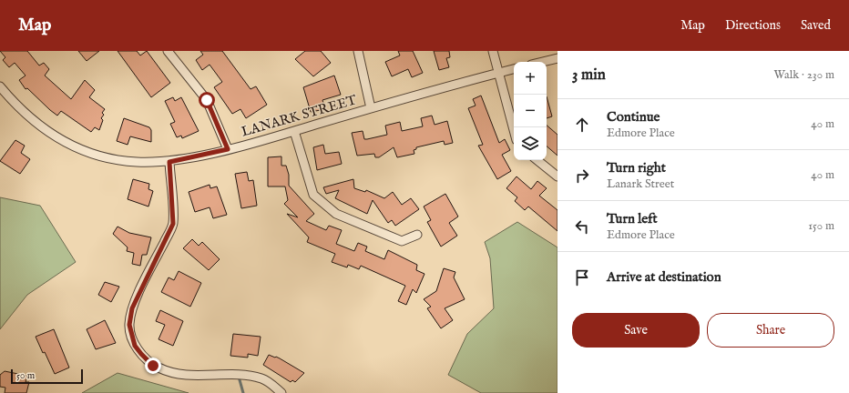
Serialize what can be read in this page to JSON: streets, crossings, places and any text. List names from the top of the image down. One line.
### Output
{"streets":{"street":["LANARK STREET"]},"scale_bar":"50 m","page":{"header":"Map","nav":["Map","Directions","Saved"],"heading":["3 min","Walk · 230 m"],"map_buttons":["+","−"],"list":[["Continue","Edmore Place","40 m"],["Turn right","Lanark Street","40 m"],["Turn left","Edmore Place","150 m"],"Arrive at destination"],"buttons":["Save","Share"],"scale":"50 m"}}
